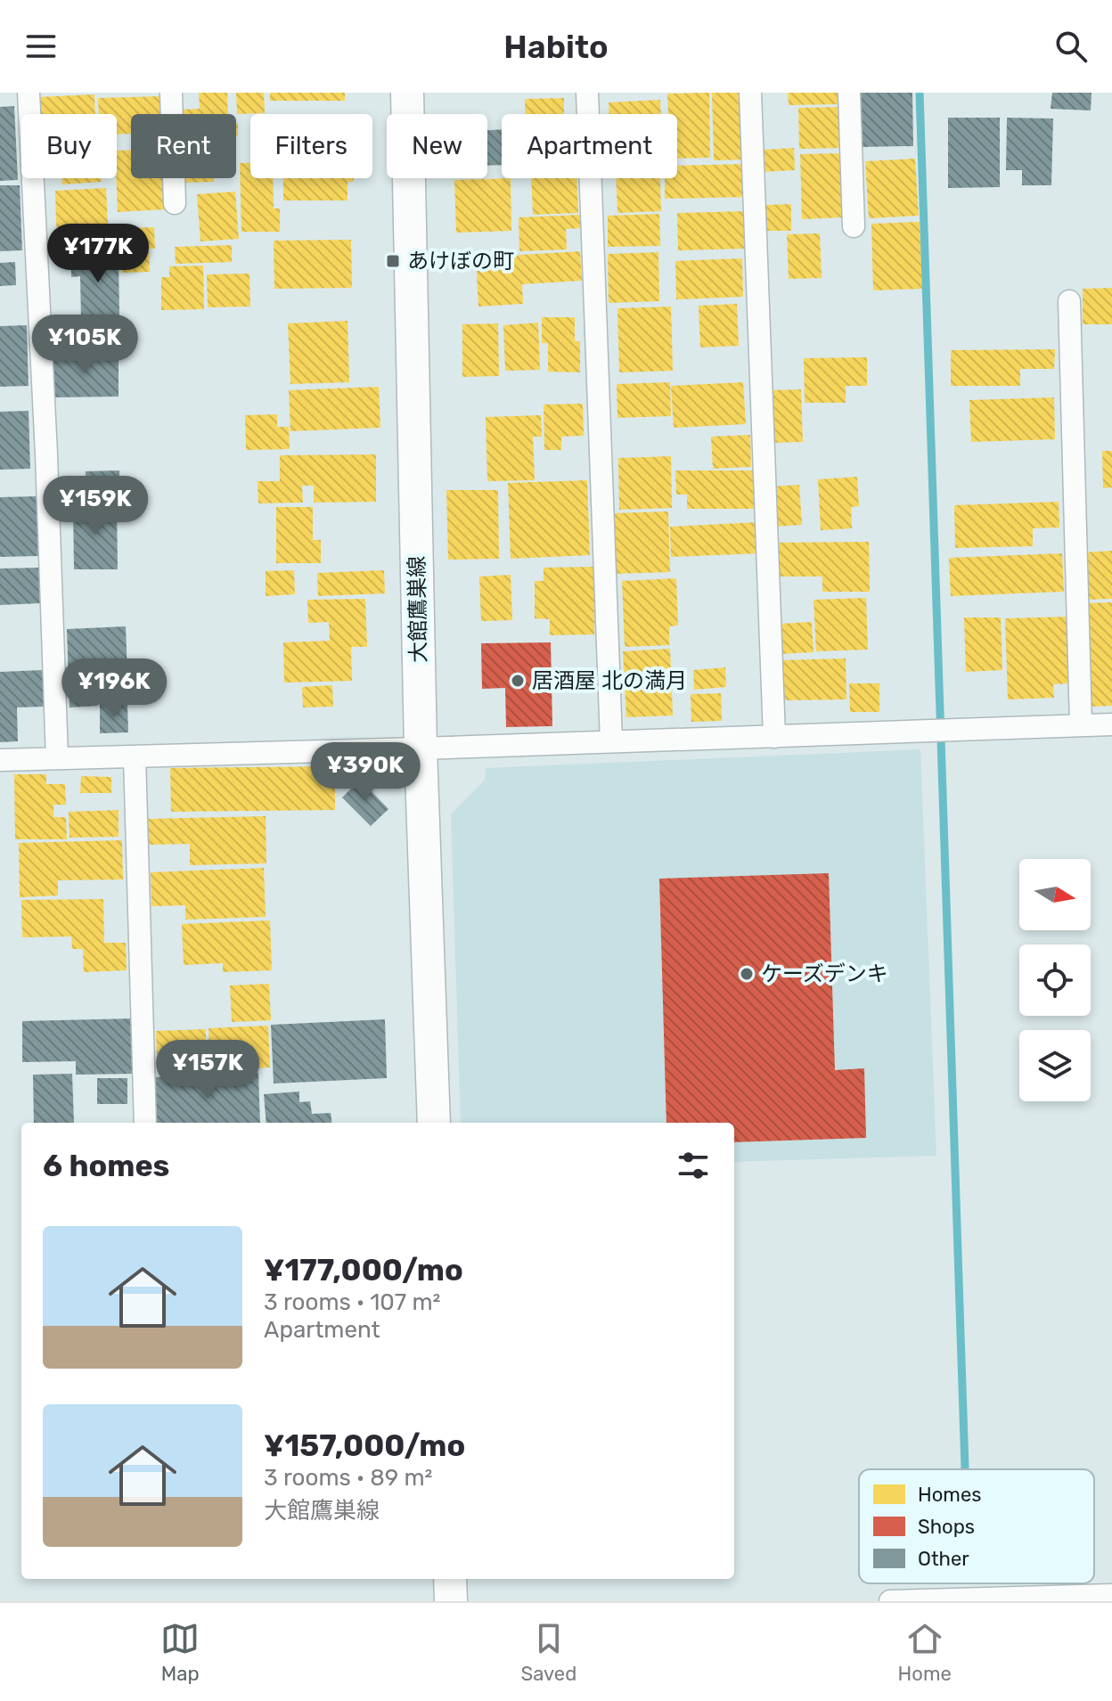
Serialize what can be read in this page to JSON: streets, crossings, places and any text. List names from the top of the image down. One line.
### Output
{"streets":{"main road":["大館鷹巣線"]},"places":{"transit":["あけぼの町"],"other":["居酒屋 北の満月","ケーズデンキ"]},"legend":["Homes","Shops","Other"],"north":"right","page":{"header":"Habito","chip":["Buy","Rent","Filters","New","Apartment"],"price":["¥177K","¥105K","¥159K","¥196K","¥390K","¥157K"],"heading":"6 homes","list":[{"name":"¥177,000/mo","note":"3 rooms · 107 m² · Apartment"},{"name":"¥157,000/mo","note":"3 rooms · 89 m² · 大館鷹巣線"}],"tabs":["Map","Saved","Home"]}}
